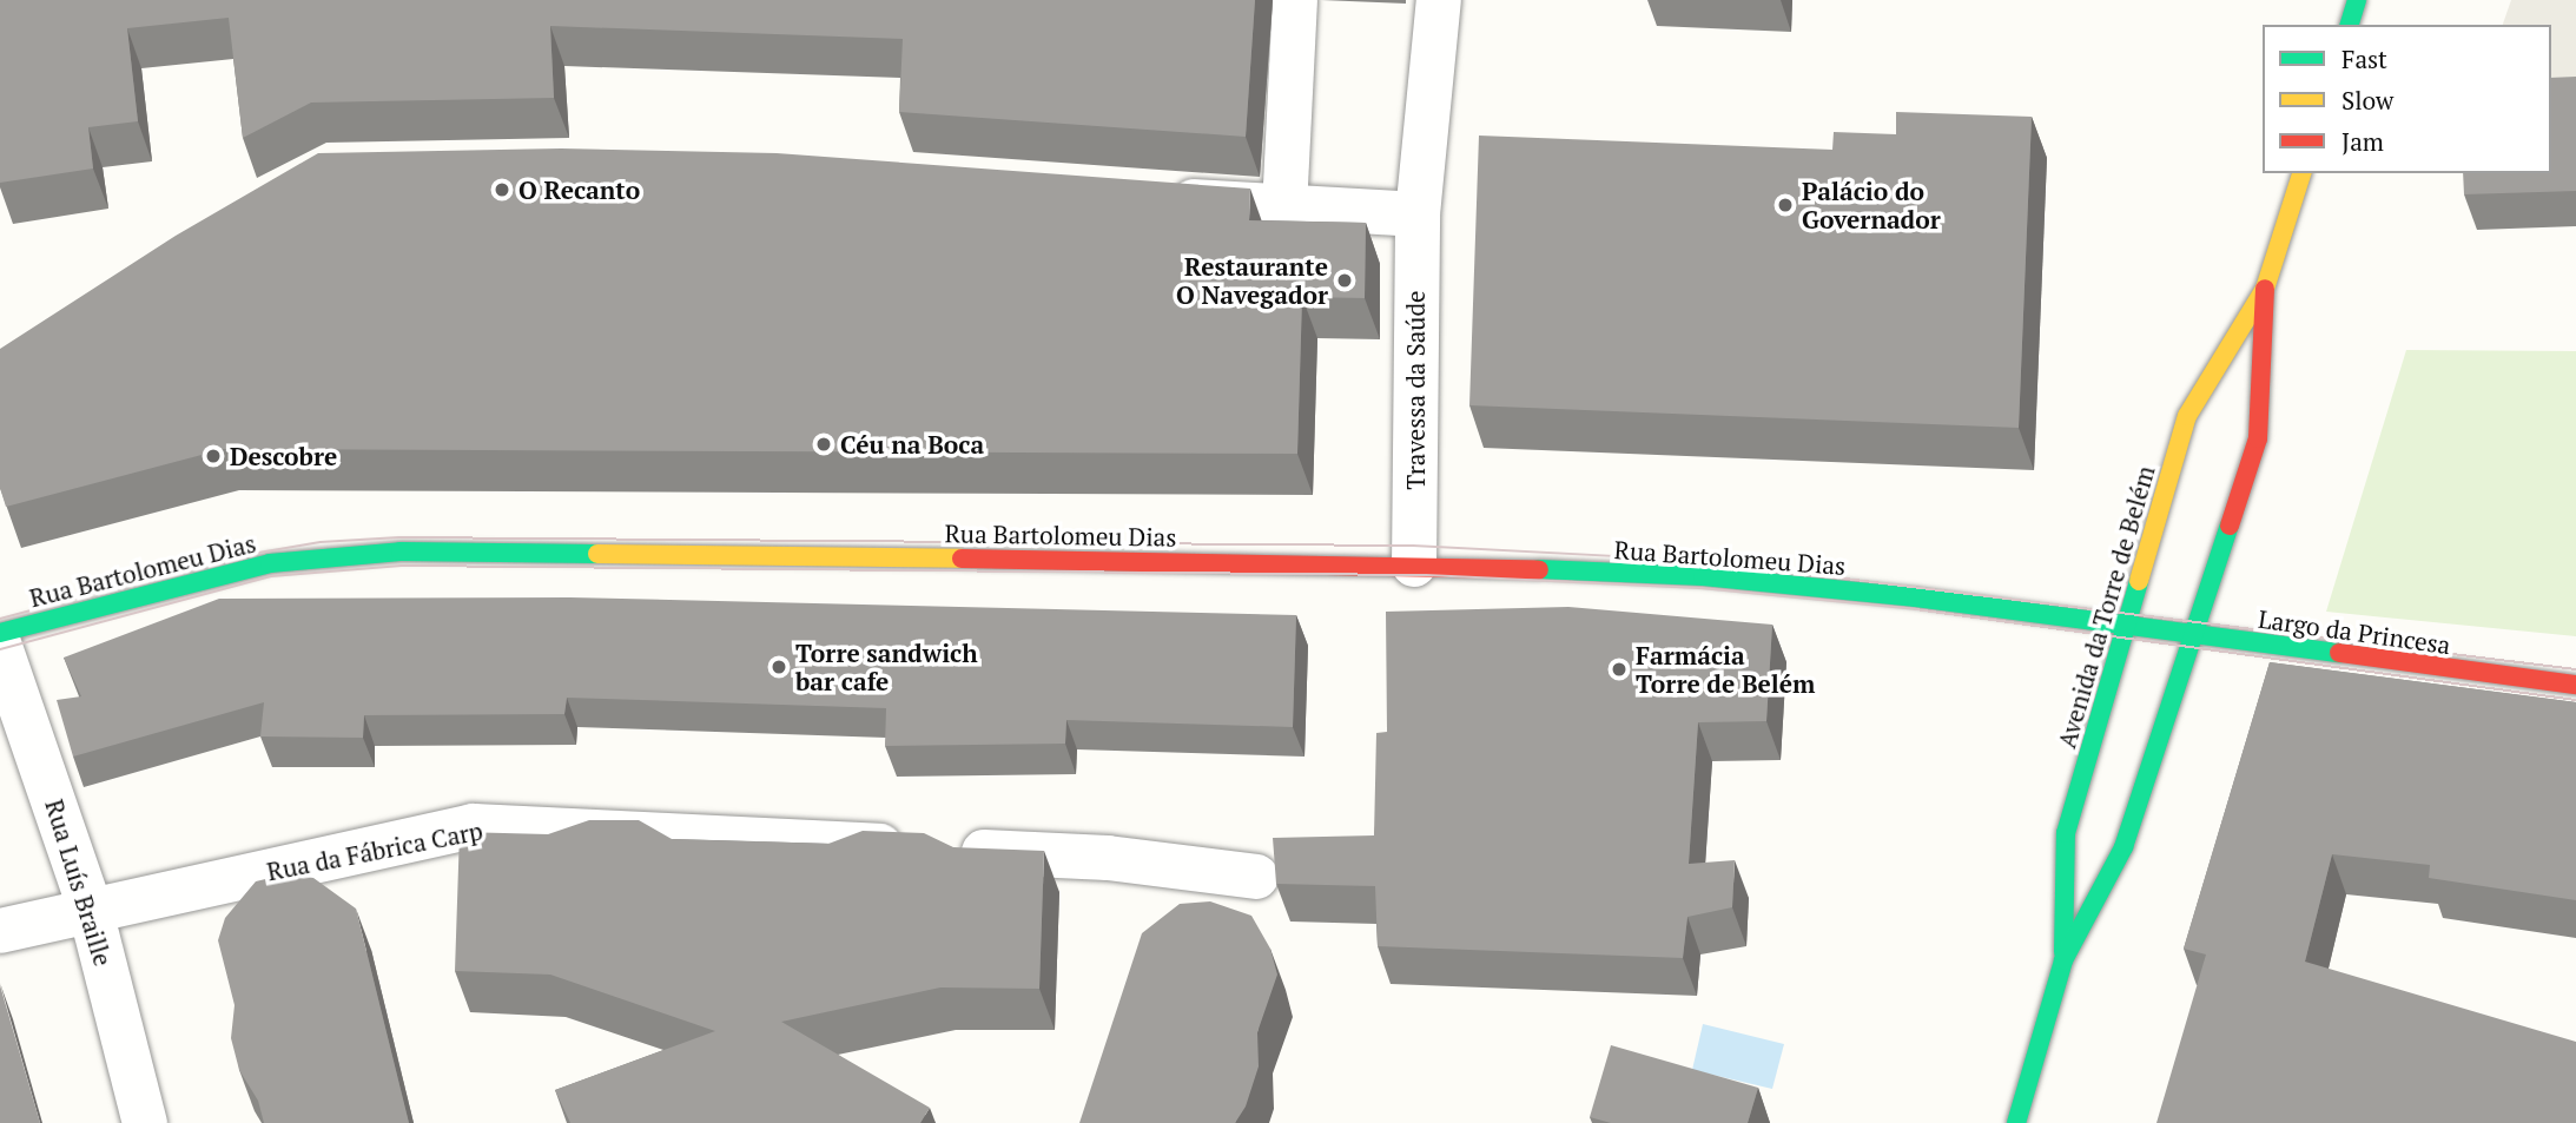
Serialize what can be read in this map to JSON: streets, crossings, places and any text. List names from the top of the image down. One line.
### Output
{"streets":{"street":["Travessa da Saúde","Rua Bartolomeu Dias","Avenida da Torre de Belém","Largo da Princesa","Rua da Fábrica Carp","Rua Luís Braille"]},"crossings":[["Travessa da Saúde","Rua Bartolomeu Dias"],["Rua Bartolomeu Dias","Avenida da Torre de Belém"],["Rua Bartolomeu Dias","Largo da Princesa"],["Avenida da Torre de Belém","Largo da Princesa"],["Rua da Fábrica Carp","Rua Luís Braille"]],"places":["O Recanto","Palácio do Governador","Restaurante O Navegador","Céu na Boca","Descobre","Torre sandwich bar cafe","Farmácia Torre de Belém"],"legend":["Fast","Slow","Jam"]}
